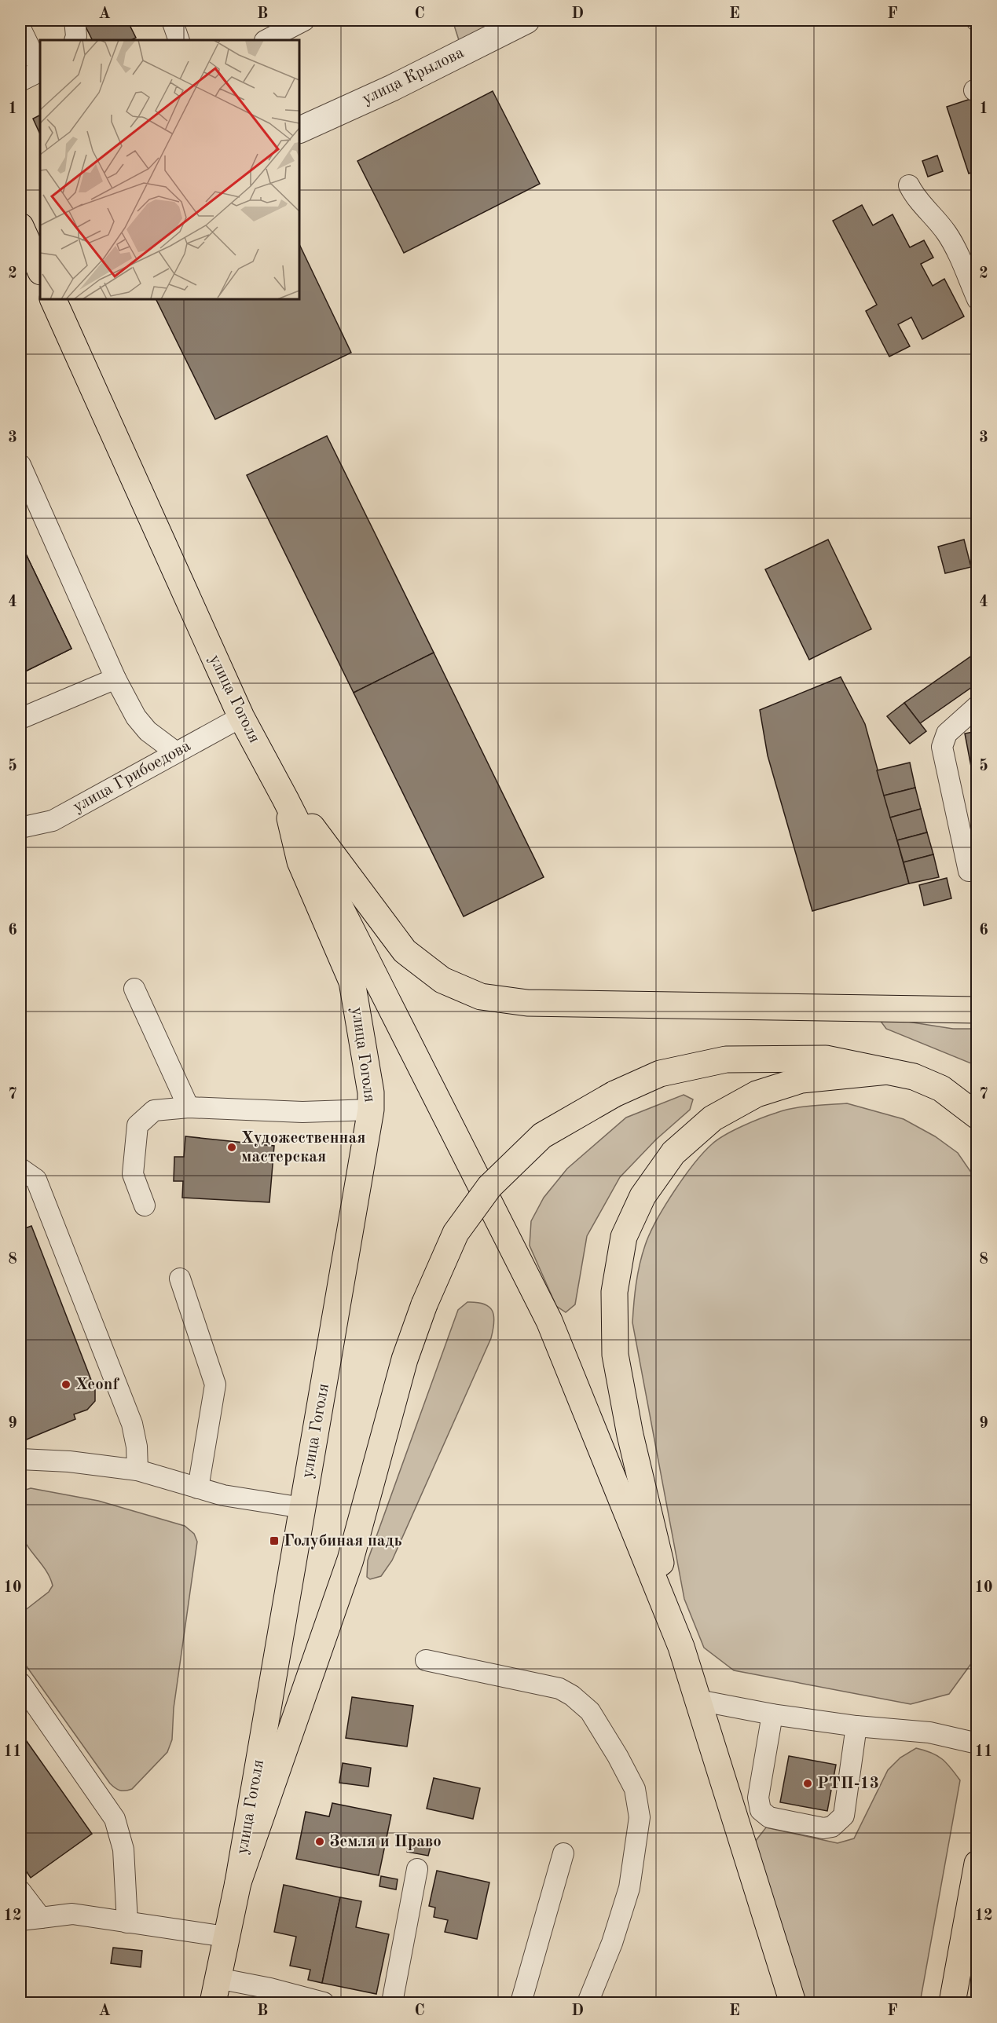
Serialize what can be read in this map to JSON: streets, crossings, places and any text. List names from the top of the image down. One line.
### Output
{"streets":{"main road":["улица Гоголя"],"street":["улица Крылова"],"lane":["улица Грибоедова"]},"crossings":[["улица Гоголя","улица Грибоедова"]],"places":{"other":["Художественная мастерская","Xeonf","РТП-13","Земля и Право"],"transit":["Голубиная падь"]},"grid":{"columns":["A","B","C","D","E","F"],"rows":["1","2","3","4","5","6","7","8","9","10","11","12"]}}
